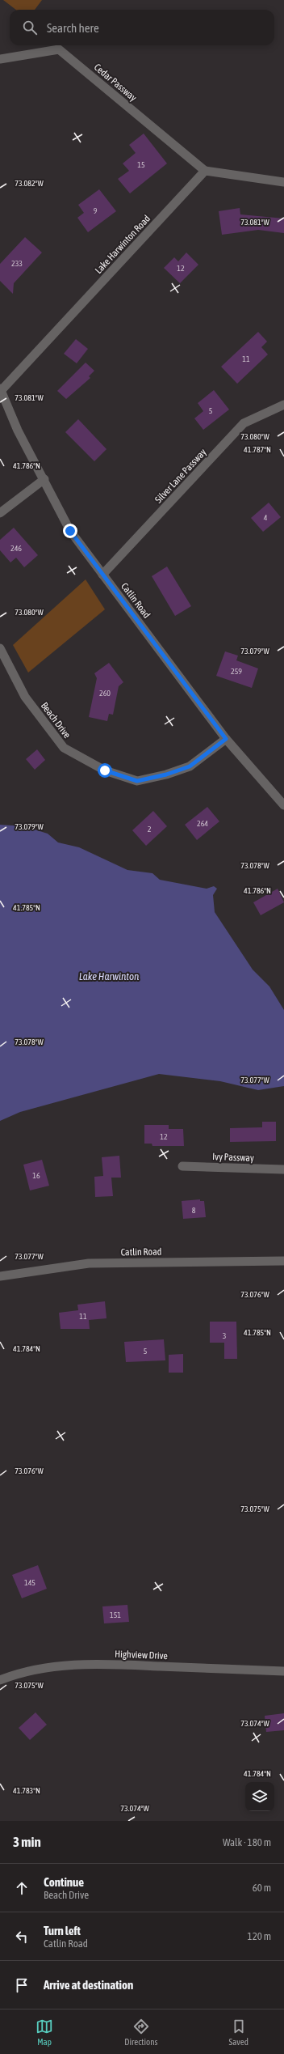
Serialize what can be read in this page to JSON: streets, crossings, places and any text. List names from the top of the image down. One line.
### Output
{"streets":{"street":["Cedar Passway","Lake Harwinton Road","Silver Lane Passway","Catlin Road","Beach Drive","Ivy Passway","Highview Drive"]},"crossings":[["Cedar Passway","Lake Harwinton Road"],["Lake Harwinton Road","Catlin Road"],["Silver Lane Passway","Catlin Road"],["Catlin Road","Beach Drive"]],"water":["Lake Harwinton"],"house_numbers":["15","9","233","12","11","5","4","246","259","260","264","2","12","16","8","11","3","5","145","151"],"page":{"search":"Search here","heading":["3 min","Walk · 180 m"],"list":[["Continue","Beach Drive","60 m"],["Turn left","Catlin Road","120 m"],"Arrive at destination"],"nav":["Map","Directions","Saved"]},"coordinates":["73.082°W","73.081°W","73.080°W","41.787°N","41.786°N","73.079°W","73.078°W","41.785°N","73.077°W","73.076°W","41.784°N","73.075°W","73.074°W","41.783°N"]}
